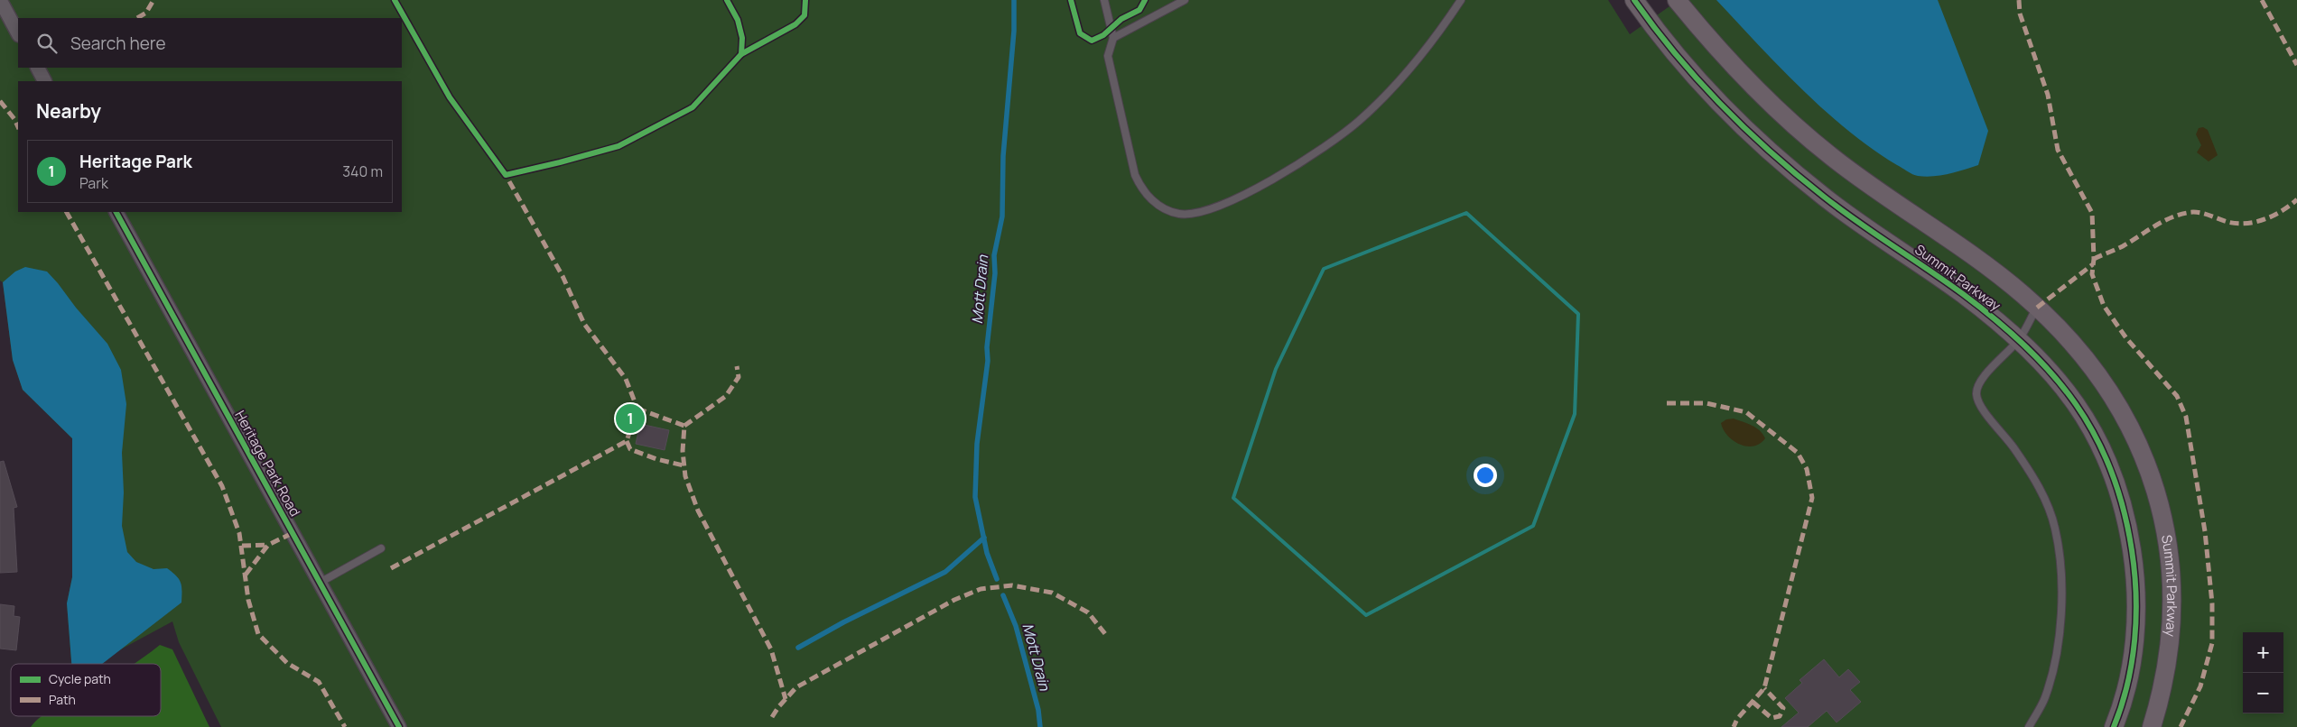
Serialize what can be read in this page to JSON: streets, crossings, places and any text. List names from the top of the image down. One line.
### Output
{"streets":{"street":["Summit Parkway","Heritage Park Road"]},"water":["Mott Drain"],"legend":["Cycle path","Path"],"page":{"search":"Search here","heading":"Nearby","list":[{"mark":"1","name":"Heritage Park","note":"Park","value":"340 m"}],"pins":"1","map_buttons":["+","−"]}}
